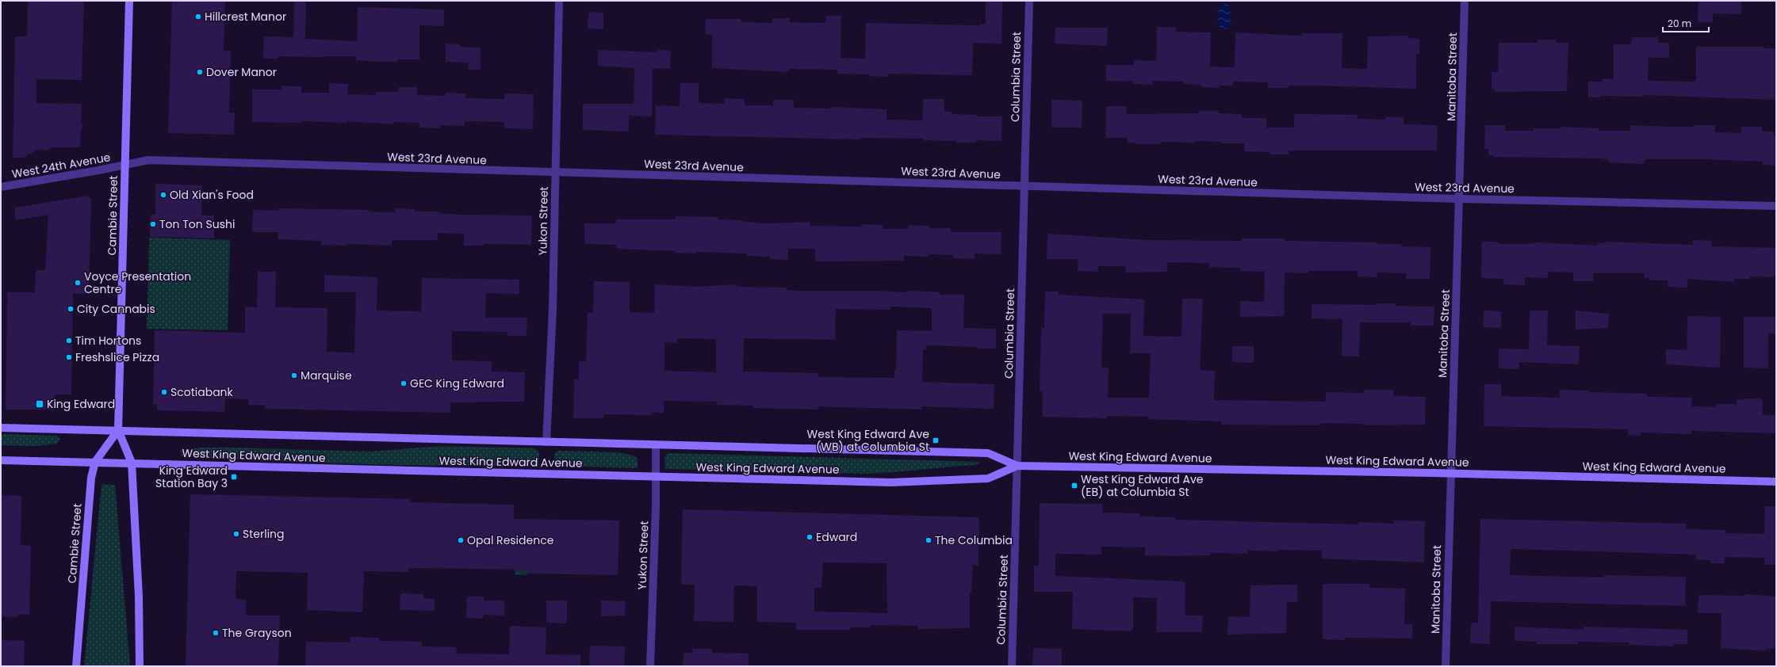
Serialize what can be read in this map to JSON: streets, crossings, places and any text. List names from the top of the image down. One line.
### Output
{"streets":{"main road":["Cambie Street","West King Edward Avenue"],"street":["Columbia Street","Manitoba Street","West 23rd Avenue","West 24th Avenue","Yukon Street"]},"crossings":[["Columbia Street","West 23rd Avenue"],["Columbia Street","West King Edward Avenue"],["Manitoba Street","West 23rd Avenue"],["Manitoba Street","West King Edward Avenue"],["West 23rd Avenue","West 24th Avenue"],["West 23rd Avenue","Cambie Street"],["West 23rd Avenue","Yukon Street"],["West 24th Avenue","Cambie Street"],["Cambie Street","West King Edward Avenue"],["Yukon Street","West King Edward Avenue"]],"places":{"other":["Hillcrest Manor","Dover Manor","Old Xian's Food","Ton Ton Sushi","Voyce Presentation Centre","City Cannabis","Tim Hortons","Freshslice Pizza","Marquise","GEC King Edward","Scotiabank","Sterling","Edward","Opal Residence","The Columbia","The Grayson"],"transit":["King Edward","West King Edward Ave (WB) at Columbia St","King Edward Station Bay 3","West King Edward Ave (EB) at Columbia St"]},"scale_bar":"20 m"}
